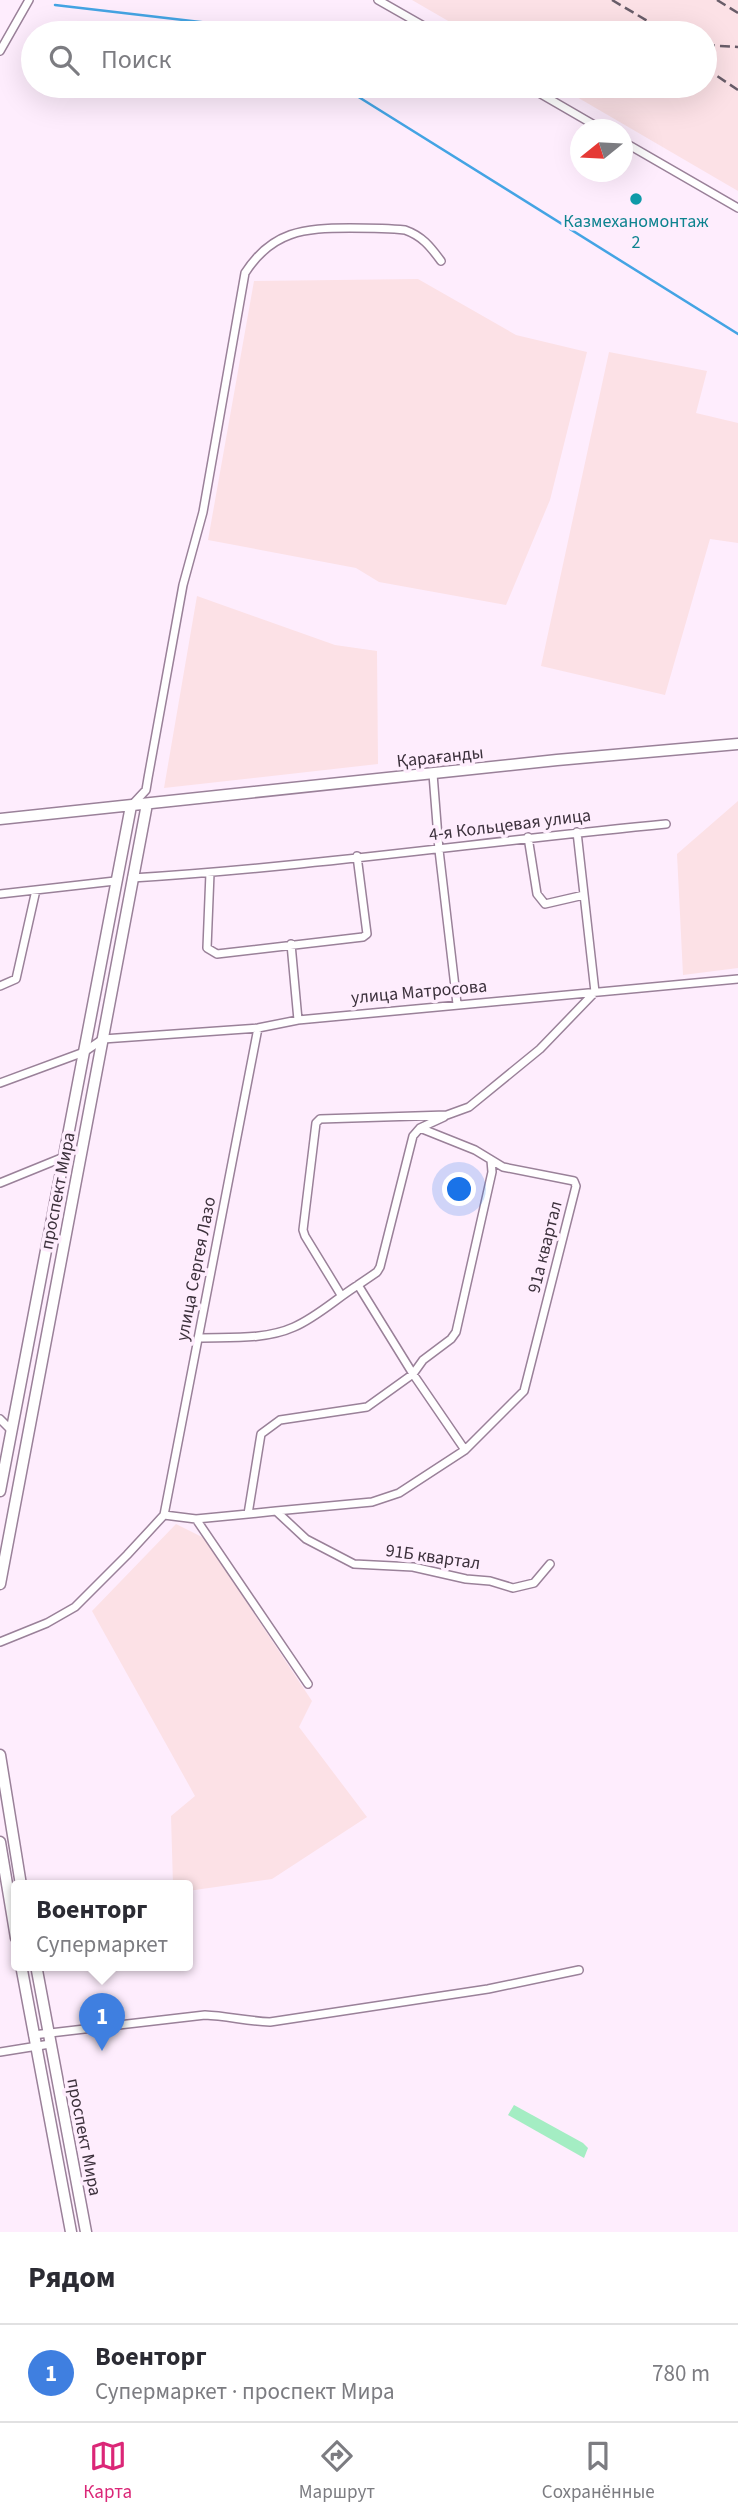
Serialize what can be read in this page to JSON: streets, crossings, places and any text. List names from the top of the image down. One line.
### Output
{"streets":{"main road":["Қарағанды","проспект Мира"],"street":["4-я Кольцевая улица","улица Матросова","91а квартал","улица Сергея Лазо","91Б квартал"]},"crossings":[["Қарағанды","проспект Мира"],["4-я Кольцевая улица","проспект Мира"],["улица Матросова","проспект Мира"],["улица Матросова","улица Сергея Лазо"]],"places":["Казмеханомонтаж 2"],"north":"left","page":{"search":"Поиск","popup":["Военторг","Супермаркет"],"pins":"1","heading":"Рядом","list":[{"mark":"1","name":"Военторг","note":"Супермаркет · проспект Мира","value":"780 m"}],"nav":["Карта","Маршрут","Сохранённые"]}}
